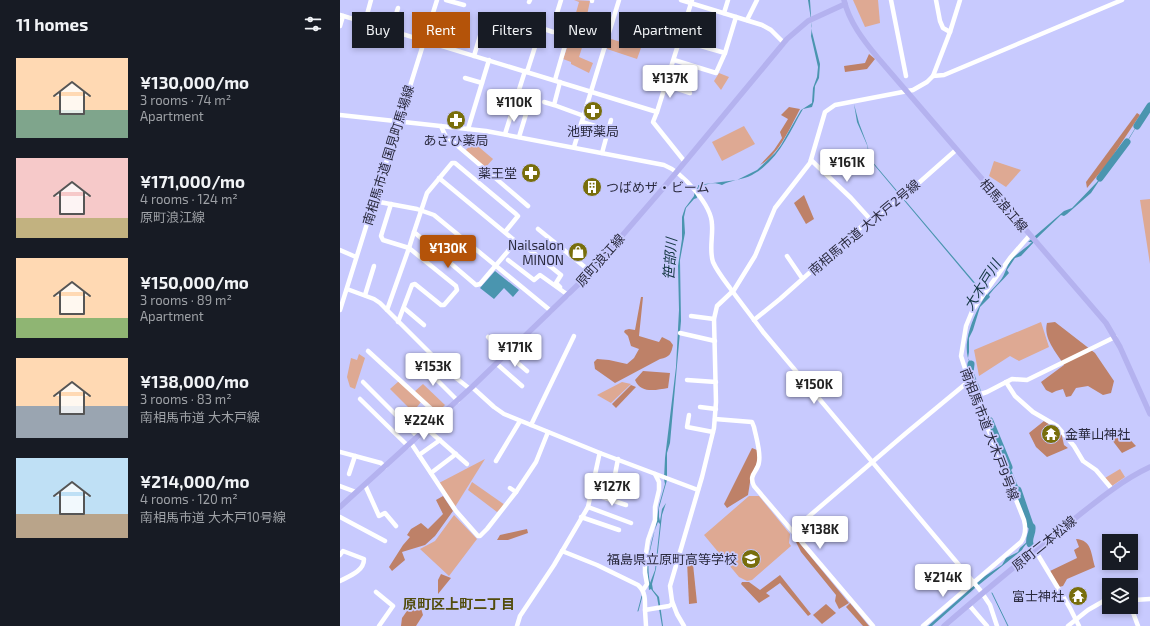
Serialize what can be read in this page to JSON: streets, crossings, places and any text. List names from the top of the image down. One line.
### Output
{"streets":{"main road":["相馬浪江線","原町浪江線","原町二本松線"],"street":["南相馬市道 国見町馬場線","南相馬市道 大木戸2号線","南相馬市道 大木戸9号線"]},"crossings":[["相馬浪江線","南相馬市道 大木戸2号線"],["相馬浪江線","原町浪江線"],["相馬浪江線","南相馬市道 大木戸9号線"]],"districts":["原町区上町二丁目"],"water":["笹部川","大木戸川"],"places":{"pharmacy":["池野薬局","あさひ薬局","薬王堂"],"building":["つばめザ・ビーム"],"shop":["Nailsalon MINON"],"temple":["金華山神社","富士神社"],"school or university":["福島県立原町高等学校"]},"page":{"heading":"11 homes","chip":["Buy","Rent","Filters","New","Apartment"],"list":[{"name":"¥130,000/mo","note":"3 rooms · 74 m² · Apartment"},{"name":"¥171,000/mo","note":"4 rooms · 124 m² · 原町浪江線"},{"name":"¥150,000/mo","note":"3 rooms · 89 m² · Apartment"},{"name":"¥138,000/mo","note":"3 rooms · 83 m² · 南相馬市道 大木戸線"},{"name":"¥214,000/mo","note":"4 rooms · 120 m² · 南相馬市道 大木戸10号線"}],"price":["¥137K","¥110K","¥161K","¥130K","¥171K","¥153K","¥150K","¥224K","¥127K","¥138K","¥214K"]}}
